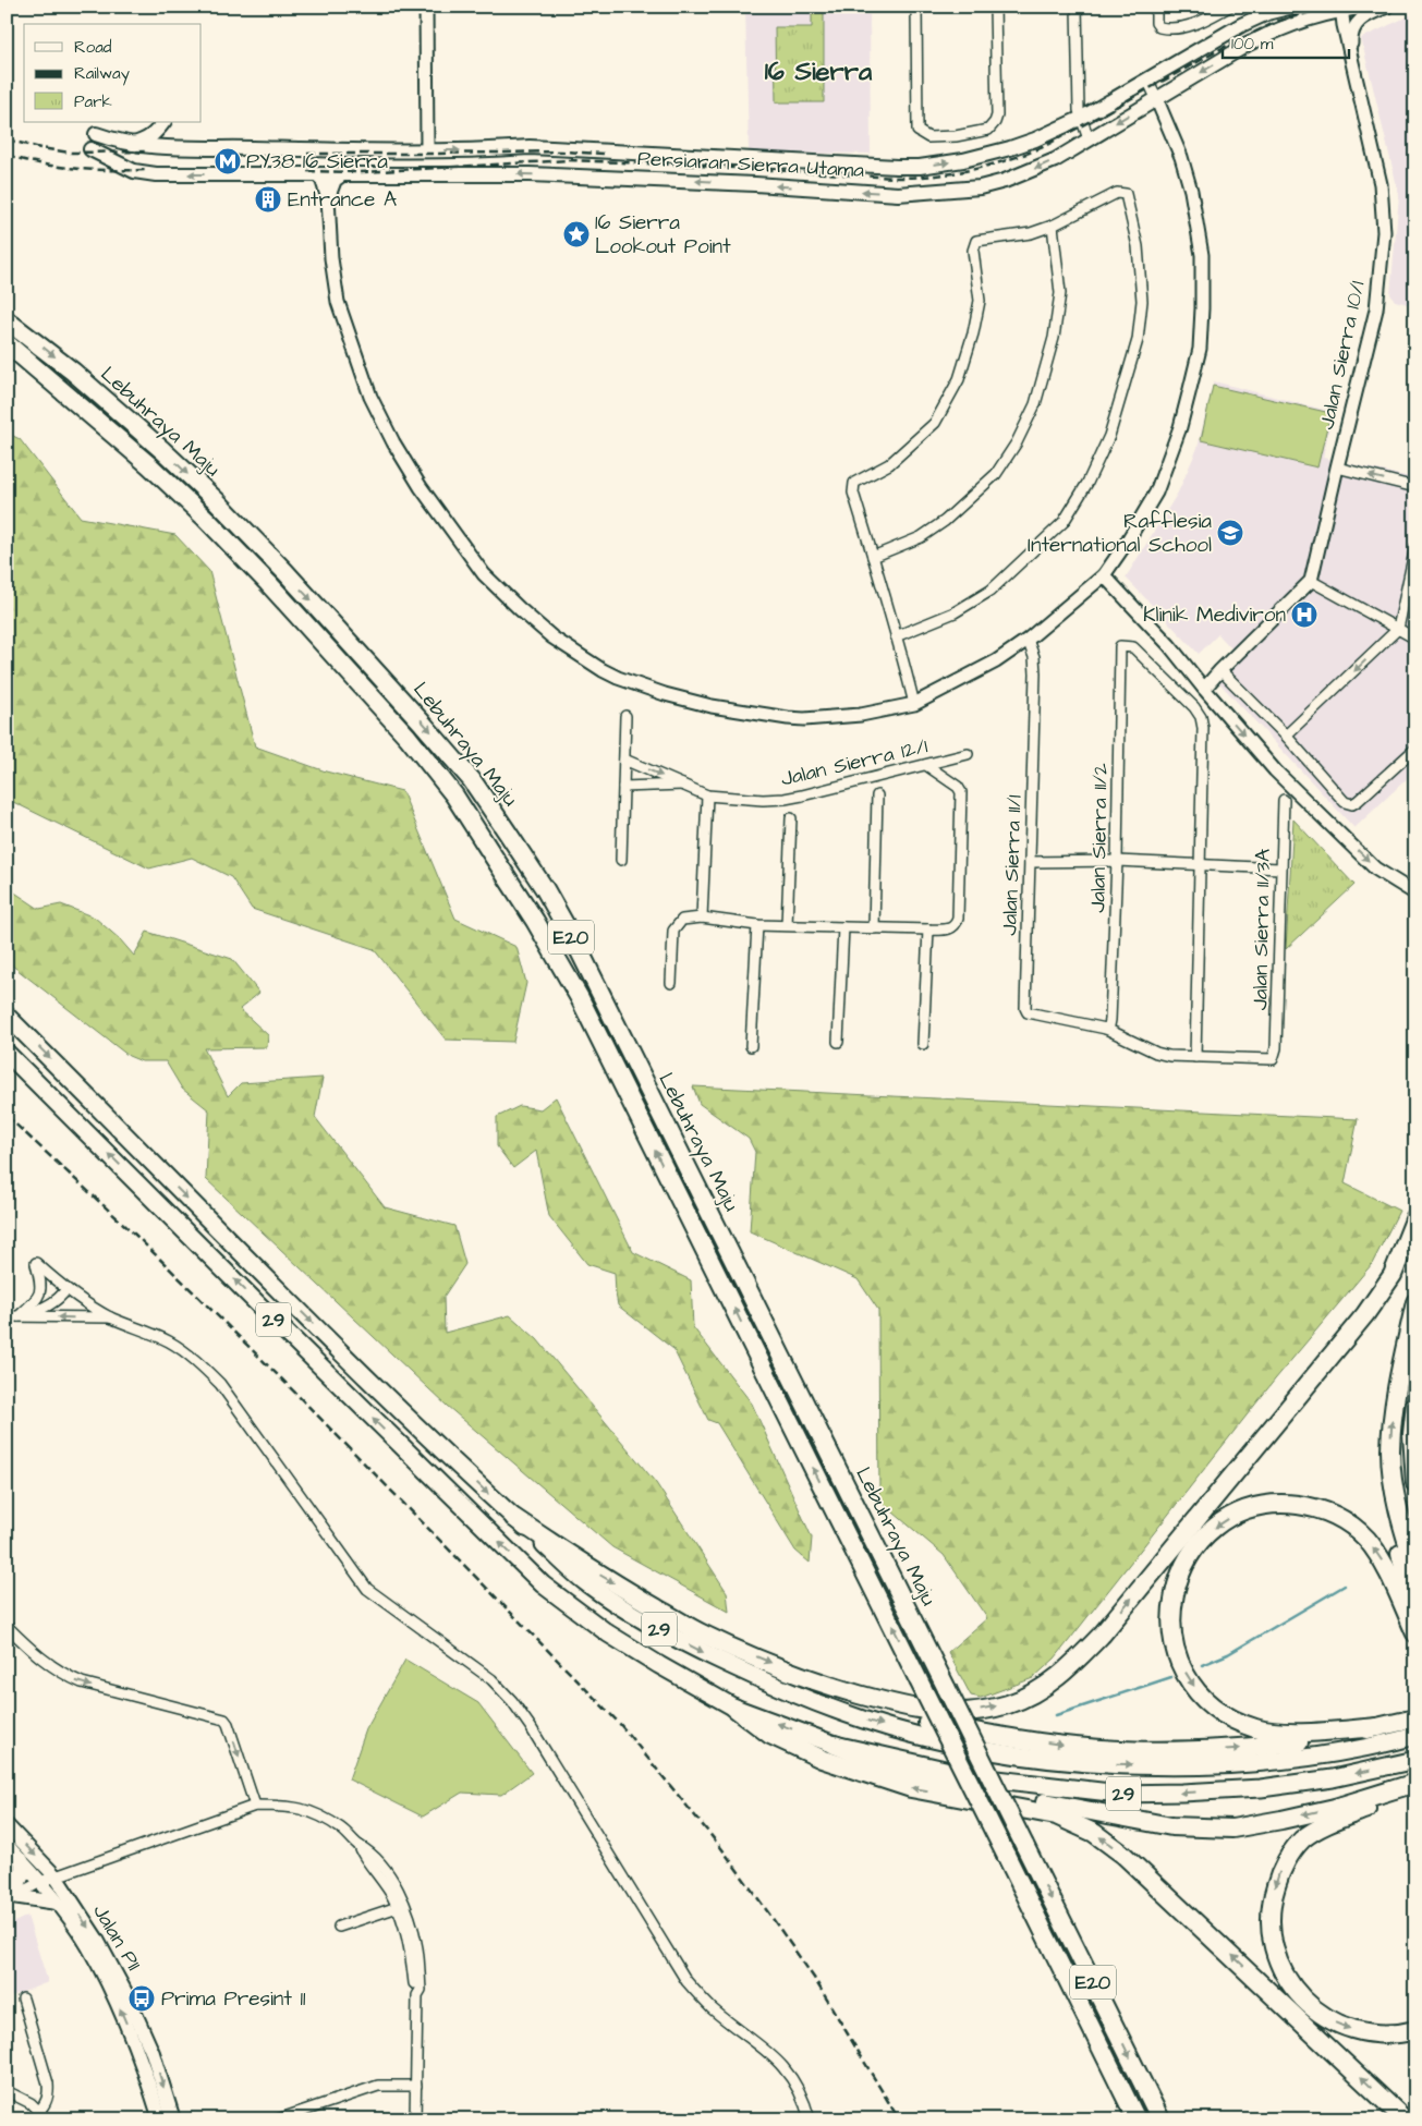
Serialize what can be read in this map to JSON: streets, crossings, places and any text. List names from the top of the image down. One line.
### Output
{"streets":{"highway":["Lebuhraya Maju","E20","29"],"main road":["Persiaran Sierra Utama","Jalan P11"],"street":["Jalan Sierra 10/1","Jalan Sierra 12/1","Jalan Sierra 11/2","Jalan Sierra 11/1","Jalan Sierra 11/3A"]},"crossings":[["Persiaran Sierra Utama","Jalan Sierra 10/1"],["Jalan Sierra 11/2","Jalan Sierra 11/1"]],"districts":["16 Sierra"],"places":{"metro station":["PY38 16 Sierra"],"building":["Entrance A"],"place":["16 Sierra Lookout Point"],"school or university":["Rafflesia International School"],"hospital":["Klinik Mediviron"],"bus stop":["Prima Presint 11"]},"legend":["Road","Railway","Park"],"scale_bar":"100 m"}
